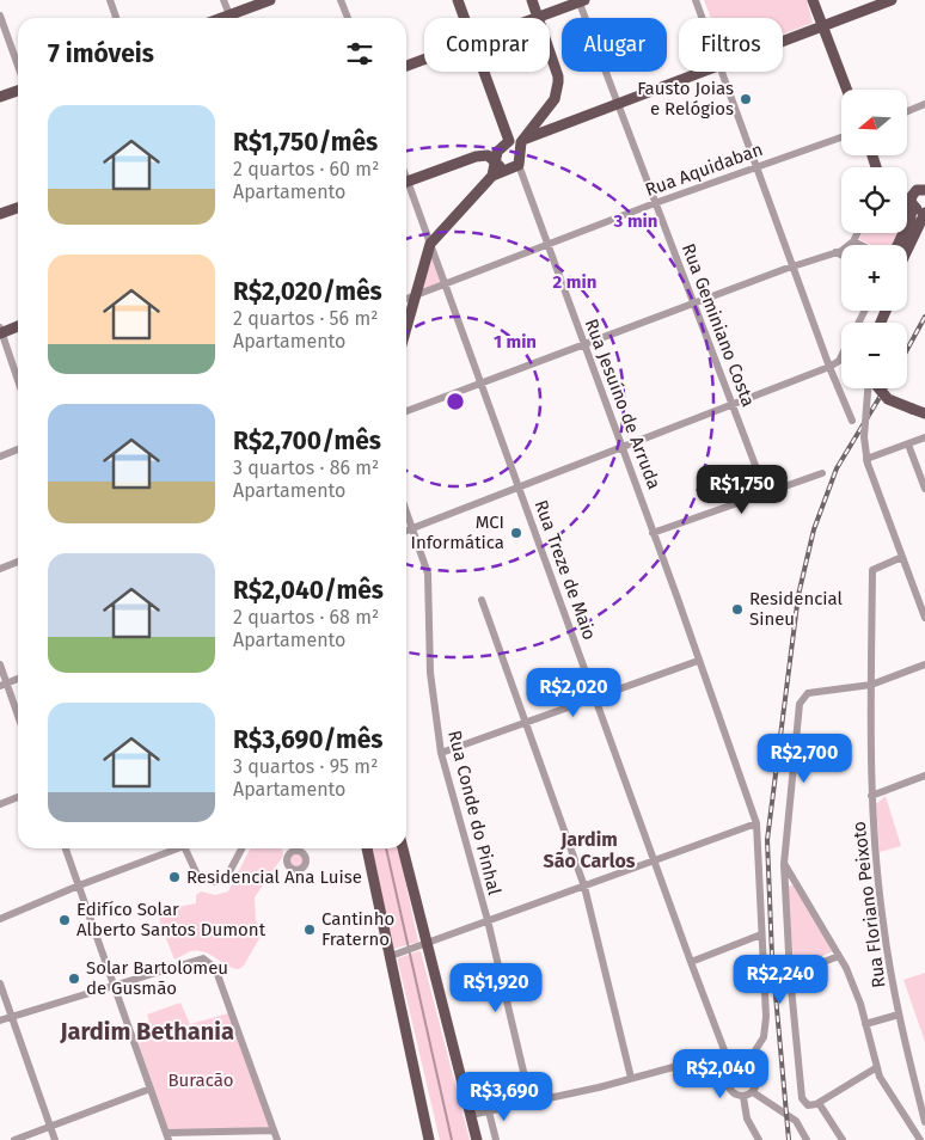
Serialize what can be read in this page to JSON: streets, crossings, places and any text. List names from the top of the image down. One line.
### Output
{"streets":{"street":["Rua Aquidaban","Rua Geminiano Costa","Rua Jesuíno de Arruda","Rua Treze de Maio","Rua Conde do Pinhal","Rua Floriano Peixoto"]},"crossings":[["Rua Aquidaban","Rua Geminiano Costa"],["Rua Aquidaban","Rua Jesuíno de Arruda"],["Rua Aquidaban","Rua Treze de Maio"],["Rua Jesuíno de Arruda","Rua Treze de Maio"]],"districts":["Jardim São Carlos","Jardim Bethania"],"parks":["Buracão"],"places":["Fausto Joias e Relógios","MCI Informática","Residencial Sineu","Residencial Ana Luise","Edifíco Solar Alberto Santos Dumont","Cantinho Fraterno","Solar Bartolomeu de Gusmão"],"north":"left","page":{"chip":["Comprar","Alugar","Filtros"],"heading":"7 imóveis","map_buttons":["+","−"],"list":[{"name":"R$1,750/mês","note":"2 quartos · 60 m² · Apartamento"},{"name":"R$2,020/mês","note":"2 quartos · 56 m² · Apartamento"},{"name":"R$2,700/mês","note":"3 quartos · 86 m² · Apartamento"},{"name":"R$2,040/mês","note":"2 quartos · 68 m² · Apartamento"},{"name":"R$3,690/mês","note":"3 quartos · 95 m² · Apartamento"}],"price":["R$1,750","R$2,020","R$2,700","R$2,240","R$1,920","R$2,040","R$3,690"]},"rings":["3 min","2 min","1 min"]}
